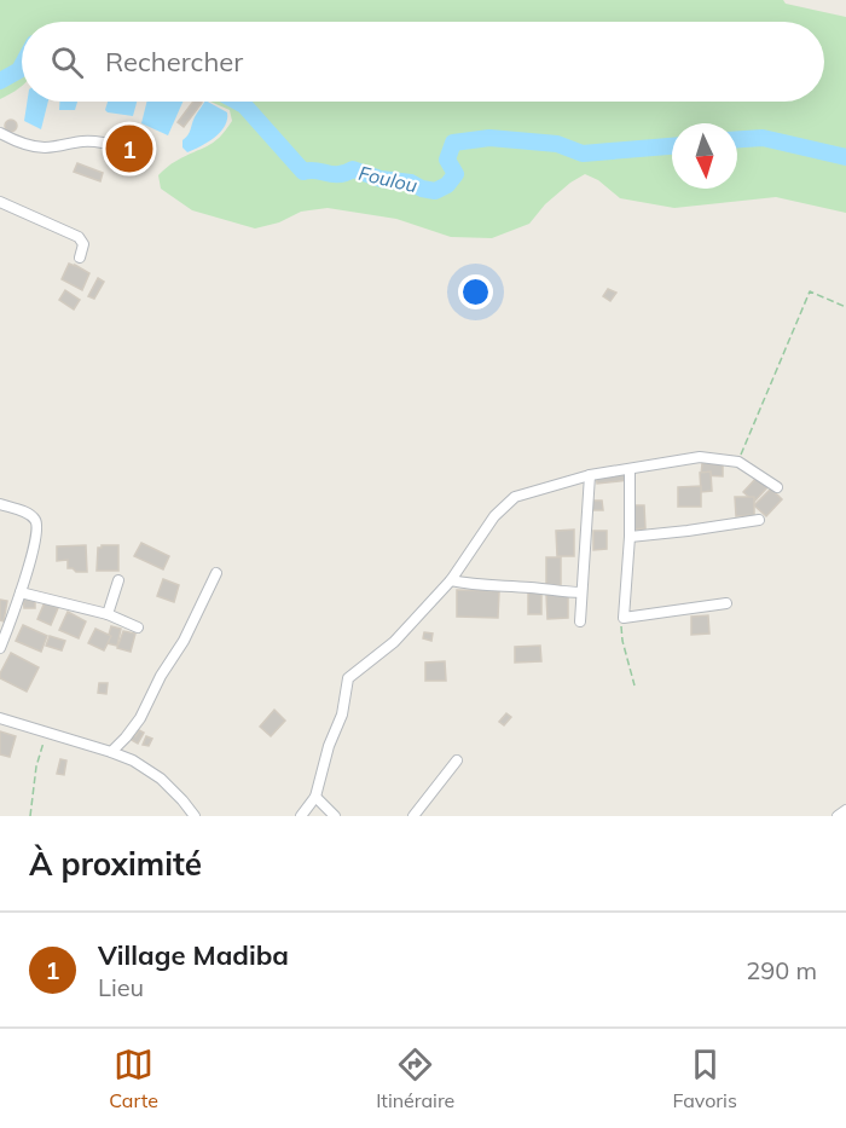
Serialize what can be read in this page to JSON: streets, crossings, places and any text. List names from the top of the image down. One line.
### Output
{"water":["Foulou"],"north":"bottom","page":{"search":"Rechercher","pins":"1","heading":"À proximité","list":[{"mark":"1","name":"Village Madiba","note":"Lieu","value":"290 m"}],"nav":["Carte","Itinéraire","Favoris"]}}
